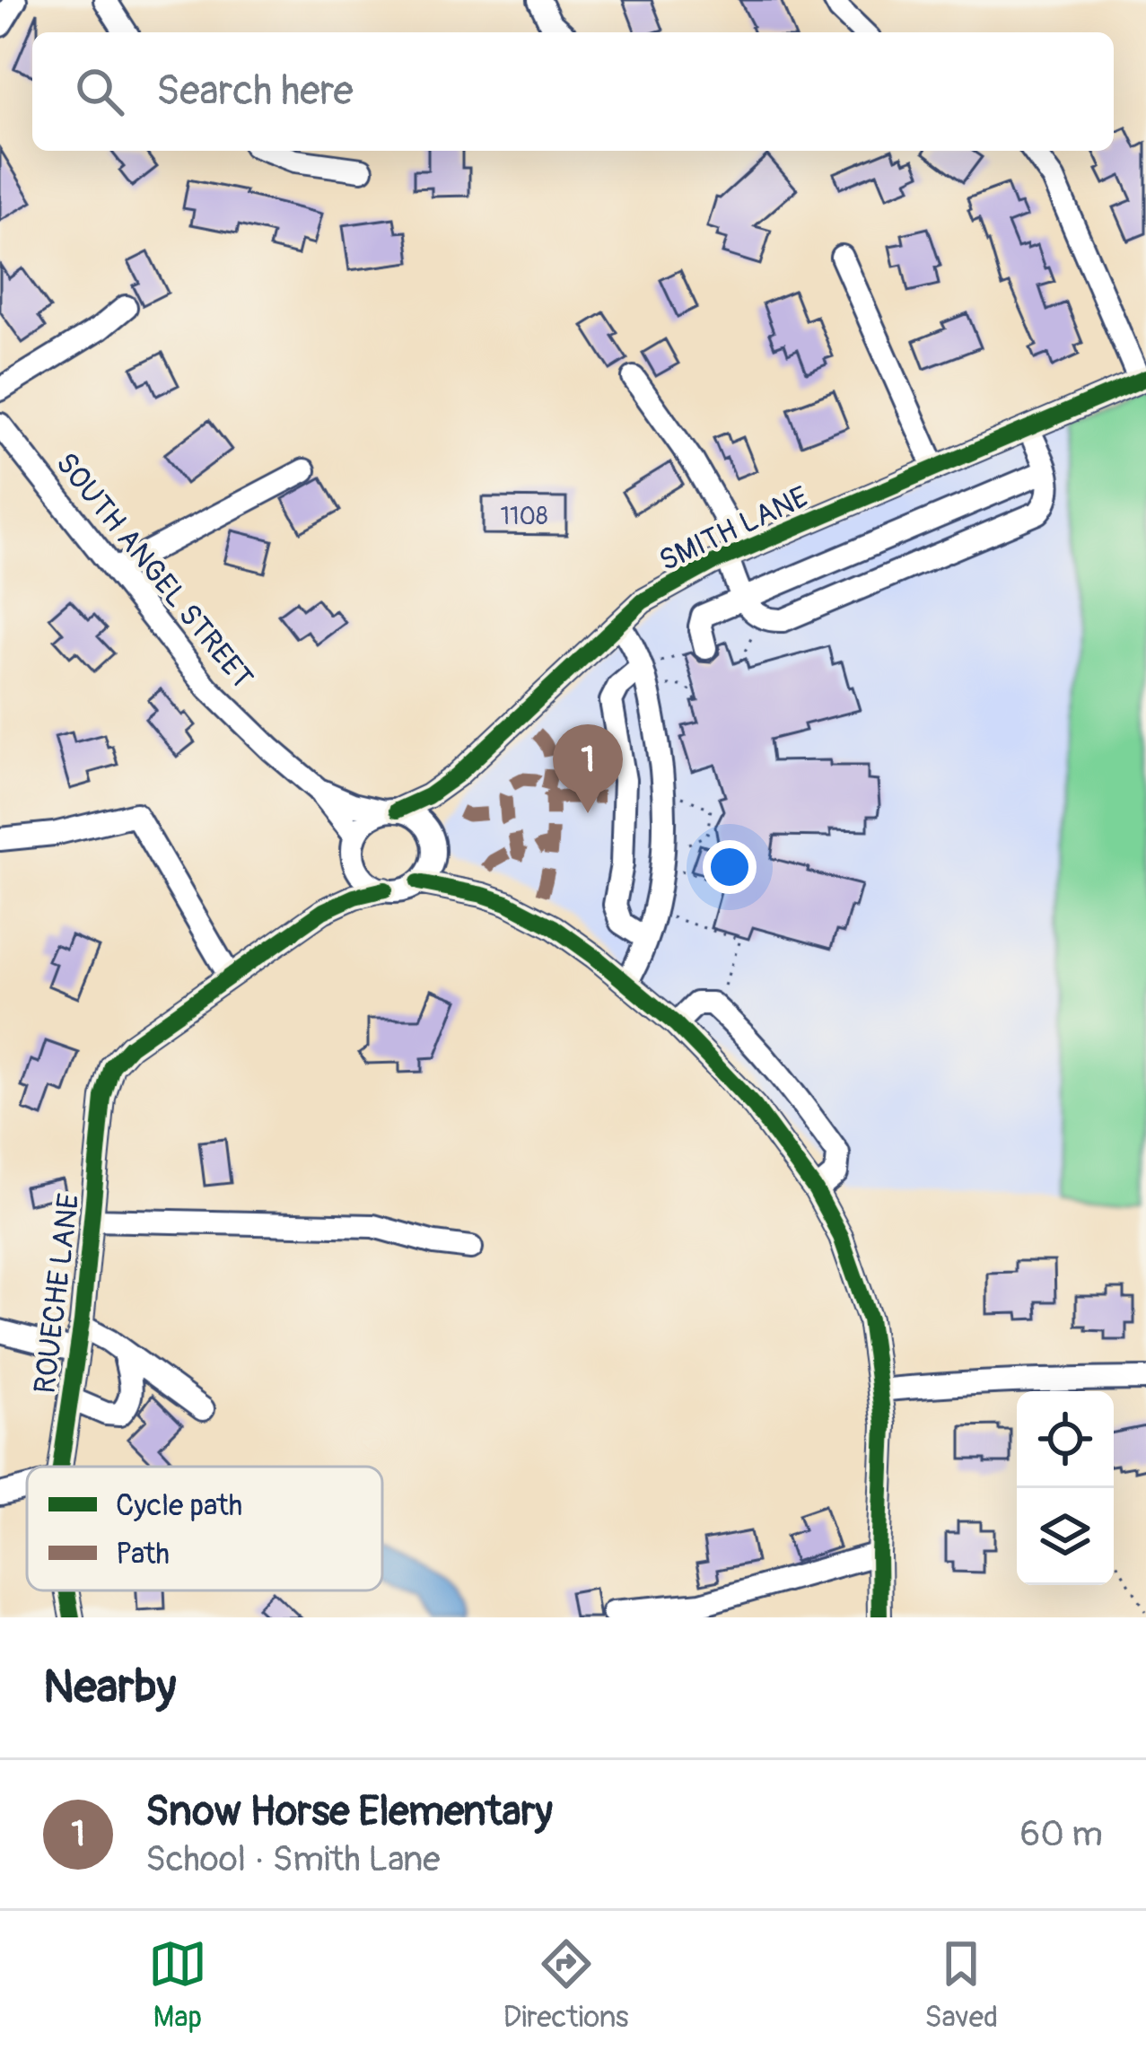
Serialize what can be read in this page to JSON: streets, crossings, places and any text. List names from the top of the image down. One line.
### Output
{"streets":{"street":["SMITH LANE","SOUTH ANGEL STREET","ROUECHE LANE"]},"crossings":[["SMITH LANE","SOUTH ANGEL STREET"]],"house_numbers":["1108"],"legend":["Cycle path","Path"],"page":{"search":"Search here","pins":"1","heading":"Nearby","list":[{"mark":"1","name":"Snow Horse Elementary","note":"School · Smith Lane","value":"60 m"}],"nav":["Map","Directions","Saved"]}}
